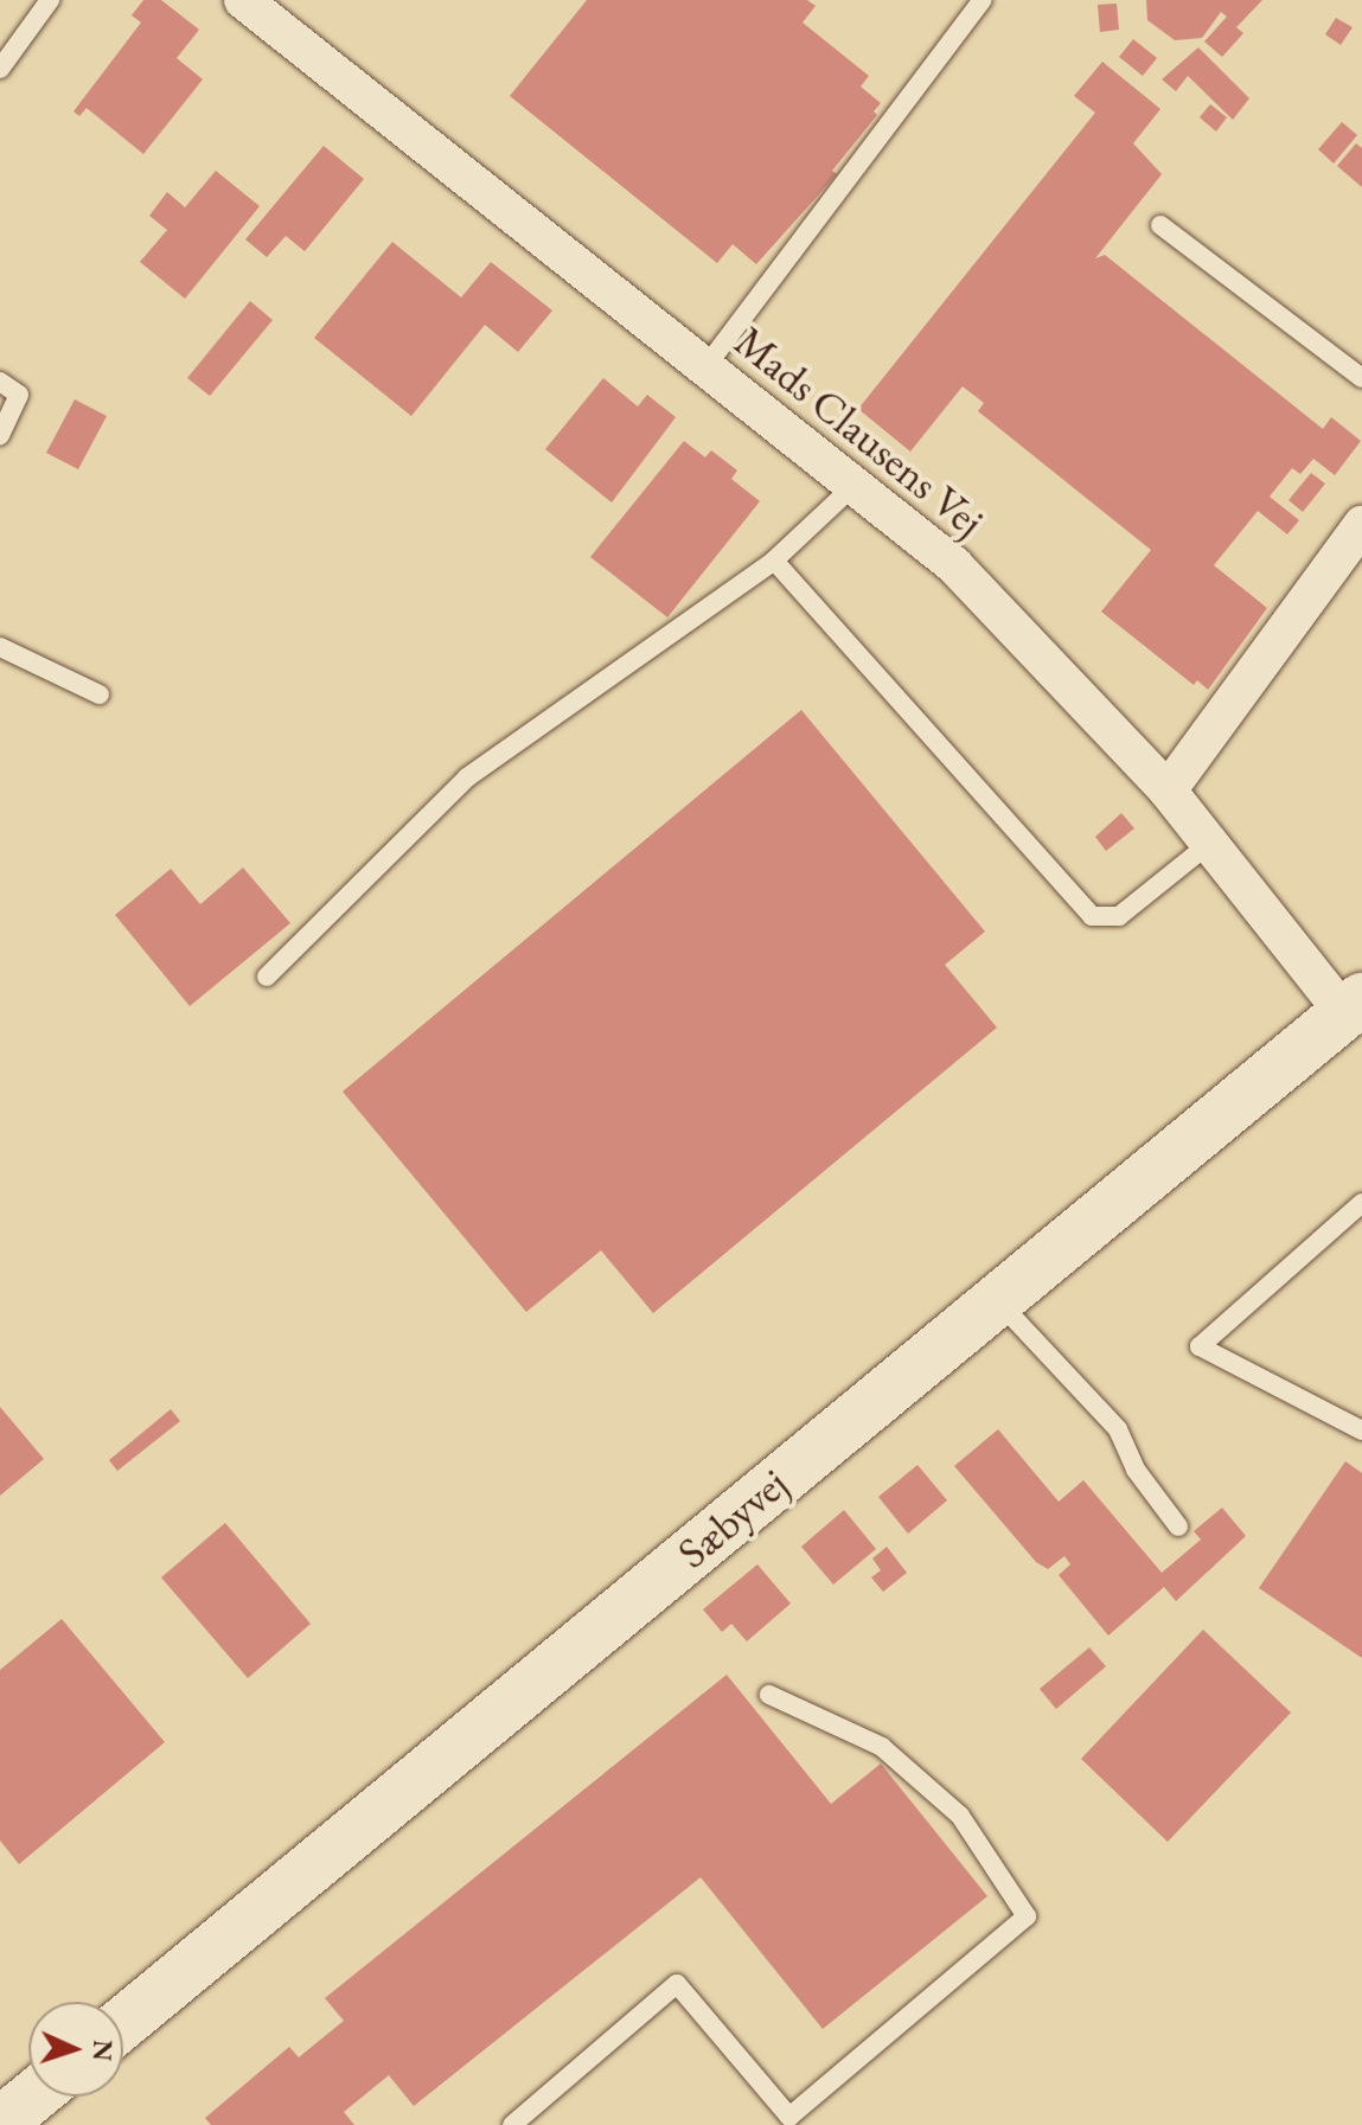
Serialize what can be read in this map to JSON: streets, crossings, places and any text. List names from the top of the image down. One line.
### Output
{"streets":{"street":["Mads Clausens Vej","Sæbyvej"]},"crossings":[["Mads Clausens Vej","Sæbyvej"]],"north":"right"}
